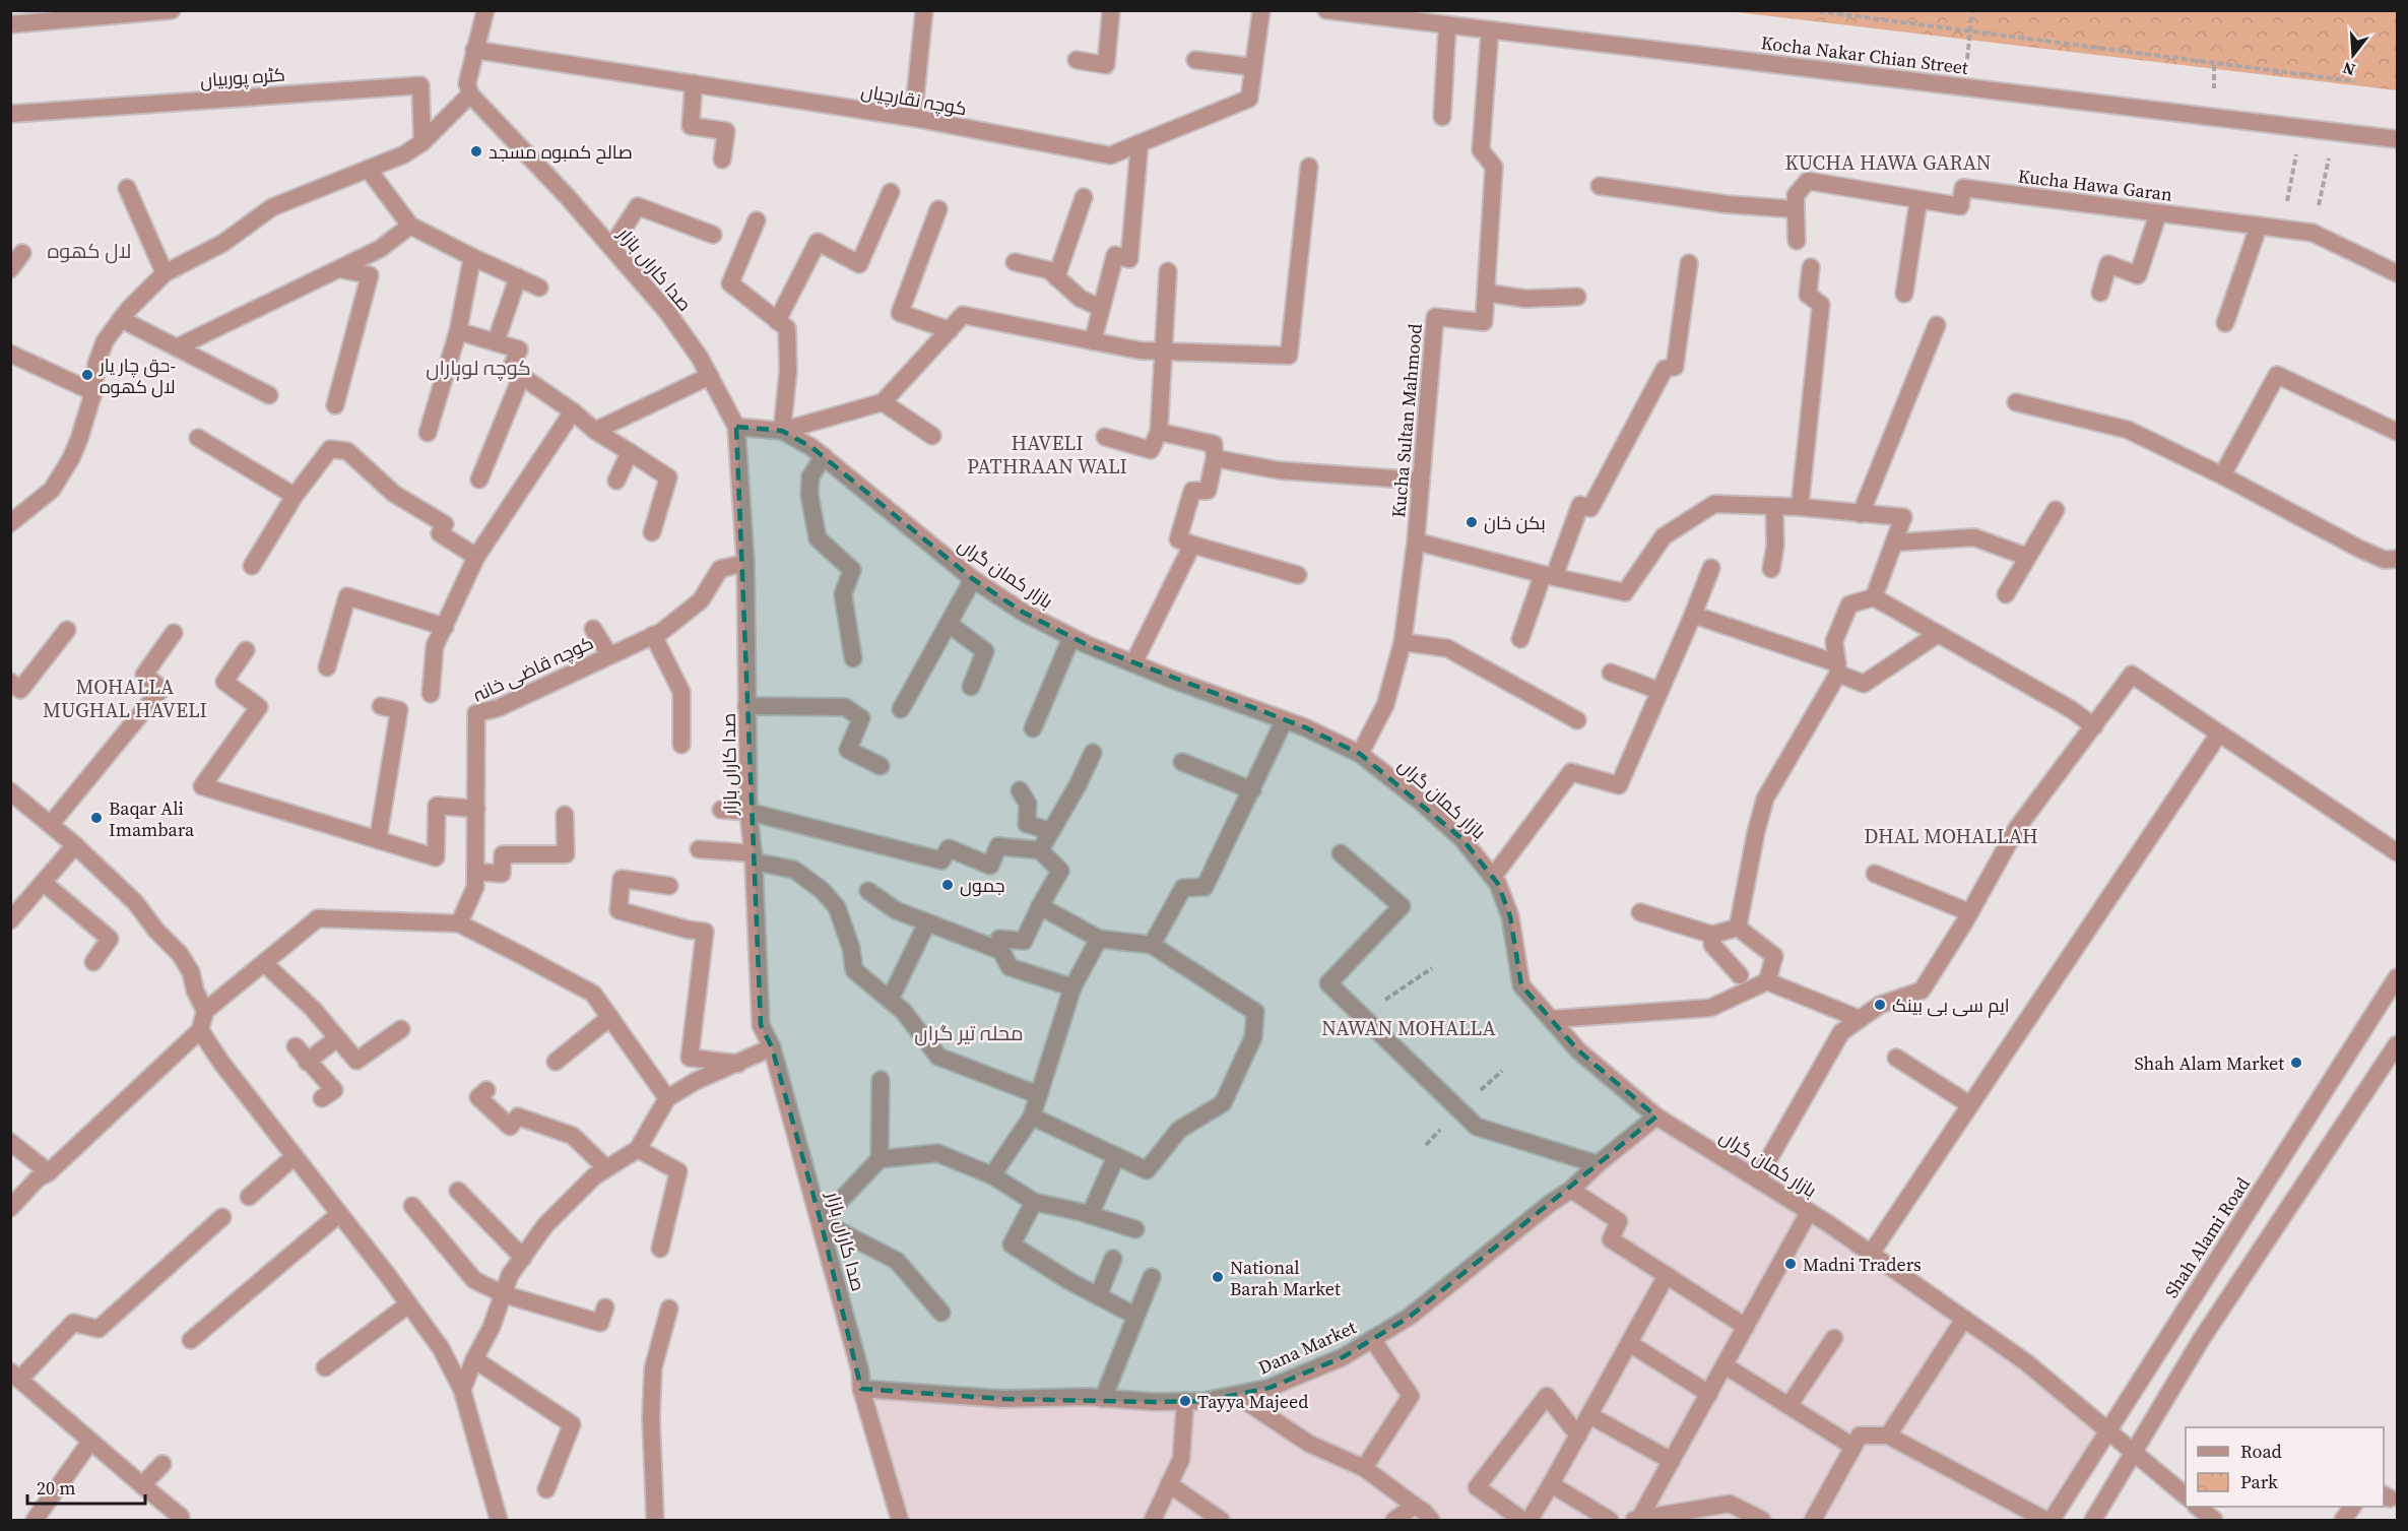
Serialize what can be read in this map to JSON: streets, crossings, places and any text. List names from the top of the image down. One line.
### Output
{"streets":{"street":["Kocha Nakar Chian Street","کٹرہ پوربیاں","کوچہ نقارچیاں","Kucha Hawa Garan","صدا کاراں بازار","Kucha Sultan Mahmood","بازار کمان گراں","کوچہ قاضی خانہ","Shah Alami Road","Dana Market"]},"crossings":[["Kocha Nakar Chian Street","Kucha Sultan Mahmood"],["صدا کاراں بازار","کوچہ قاضی خانہ"],["صدا کاراں بازار","Dana Market"],["Kucha Sultan Mahmood","بازار کمان گراں"],["بازار کمان گراں","Shah Alami Road"],["بازار کمان گراں","Dana Market"]],"districts":["KUCHA HAWA GARAN","لال کھوہ","کوچہ لوہاراں","HAVELI PATHRAAN WALI","MOHALLA MUGHAL HAVELI","DHAL MOHALLAH","NAWAN MOHALLA","محلہ تیر گراں"],"places":["صالح کمبوہ مسجد","حق چار یار- لال کھوہ","بکن خان","Baqar Ali Imambara","جموں","ایم سی بی بینک","Shah Alam Market","Madni Traders","National Barah Market","Tayya Majeed"],"legend":["Road","Park"],"scale_bar":"20 m","north":"bottom"}
